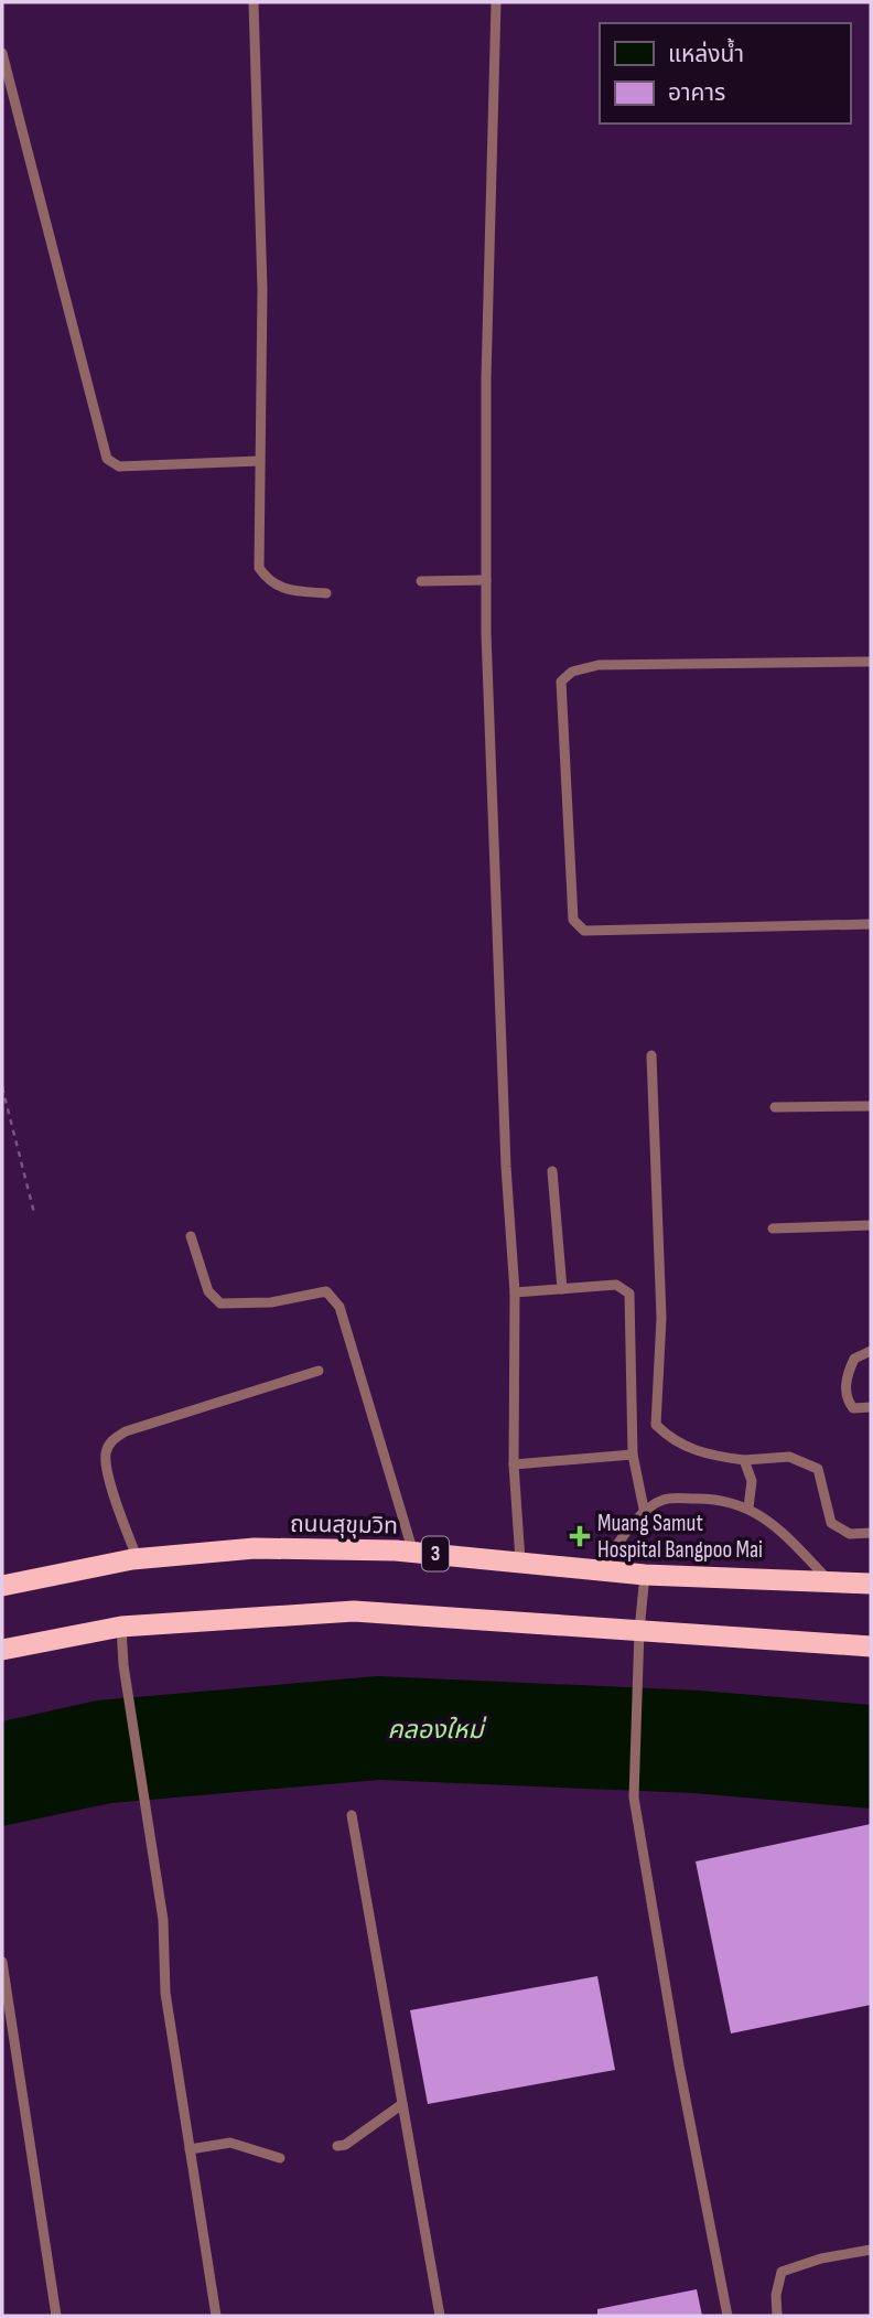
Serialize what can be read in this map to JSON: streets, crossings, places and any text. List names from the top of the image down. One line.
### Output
{"streets":{"highway":["ถนนสุขุมวิท","3"]},"water":["คลองใหม่"],"places":{"health":["Muang Samut Hospital Bangpoo Mai"]},"legend":["แหล่งน้ำ","อาคาร"]}
